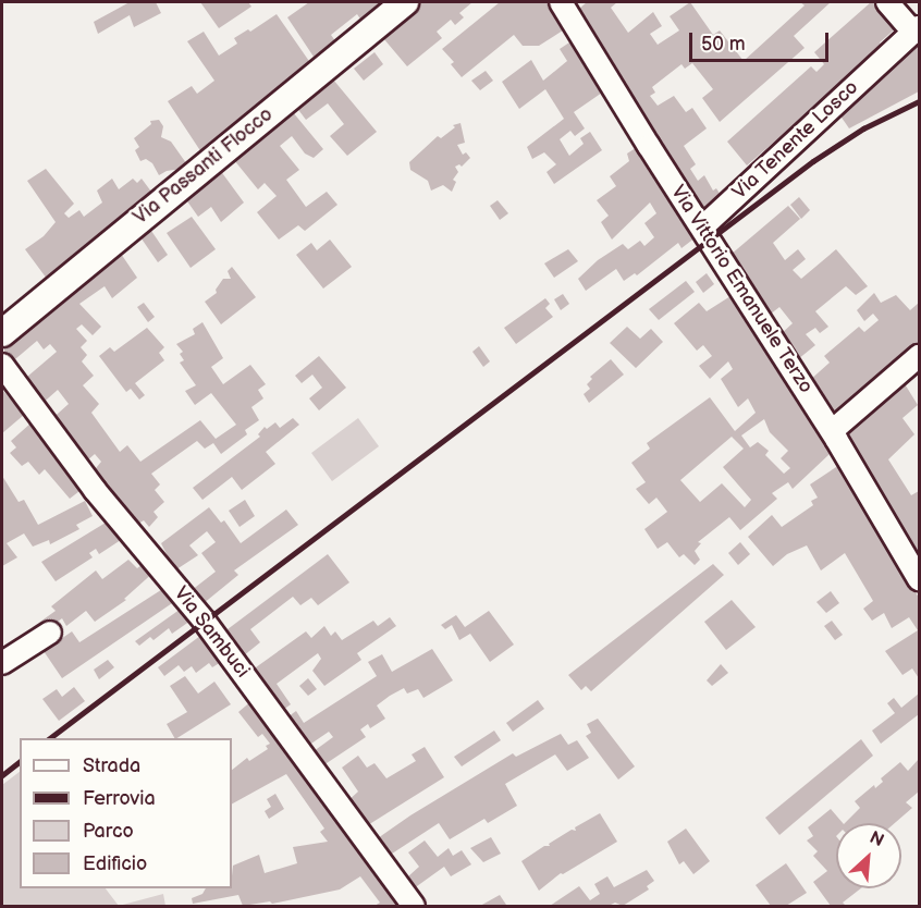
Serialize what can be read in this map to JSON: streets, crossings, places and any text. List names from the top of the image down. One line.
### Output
{"streets":{"street":["Via Tenente Losco","Via Passanti Flocco","Via Vittorio Emanuele Terzo","Via Sambuci"]},"crossings":[["Via Tenente Losco","Via Vittorio Emanuele Terzo"]],"legend":["Strada","Ferrovia","Parco","Edificio"],"scale_bar":"50 m","north":"top right"}
